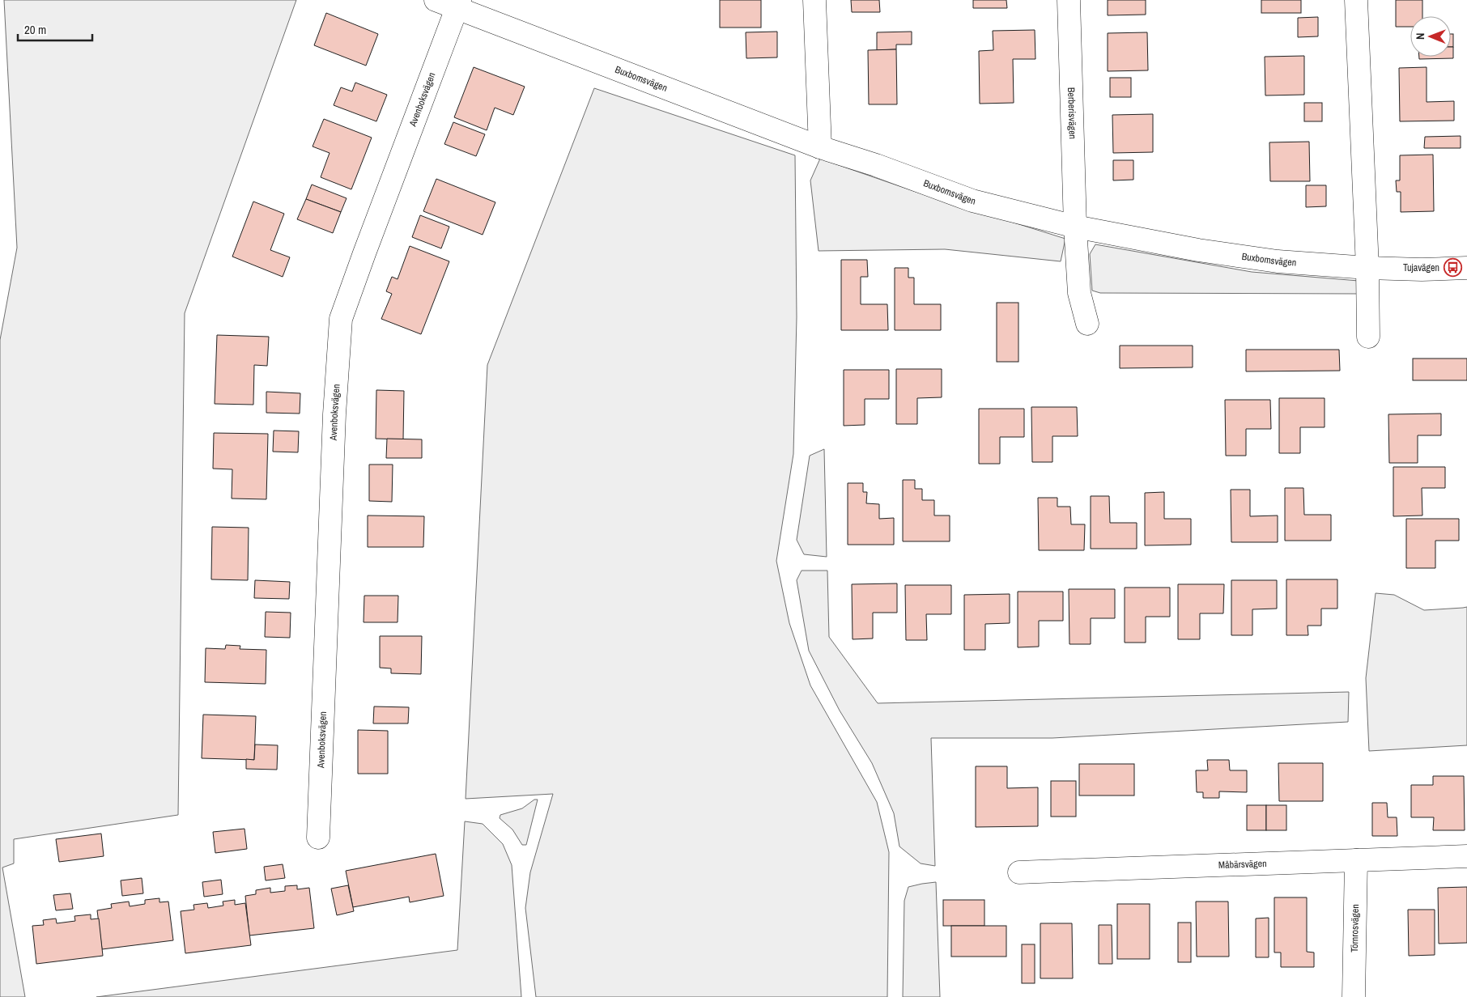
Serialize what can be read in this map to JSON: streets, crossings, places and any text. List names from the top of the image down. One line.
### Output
{"streets":{"street":["Buxbomsvägen","Avenboksvägen","Berberisvägen","Måbärsvägen","Törnrosvägen"]},"crossings":[["Buxbomsvägen","Avenboksvägen"],["Buxbomsvägen","Berberisvägen"],["Måbärsvägen","Törnrosvägen"]],"places":{"bus stop":["Tujavägen"]},"scale_bar":"20 m","north":"left"}
